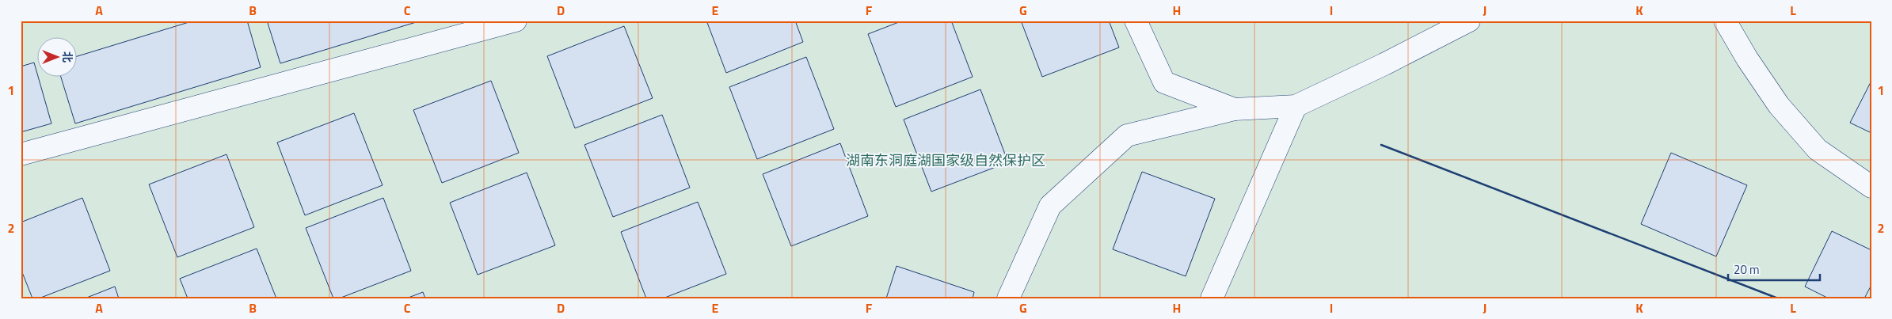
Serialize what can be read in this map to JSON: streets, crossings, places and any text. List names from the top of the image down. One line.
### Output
{"parks":["湖南东洞庭湖国家级自然保护区"],"scale_bar":"20 m","north":"right","grid":{"columns":["A","B","C","D","E","F","G","H","I","J","K","L"],"rows":["1","2"]}}
